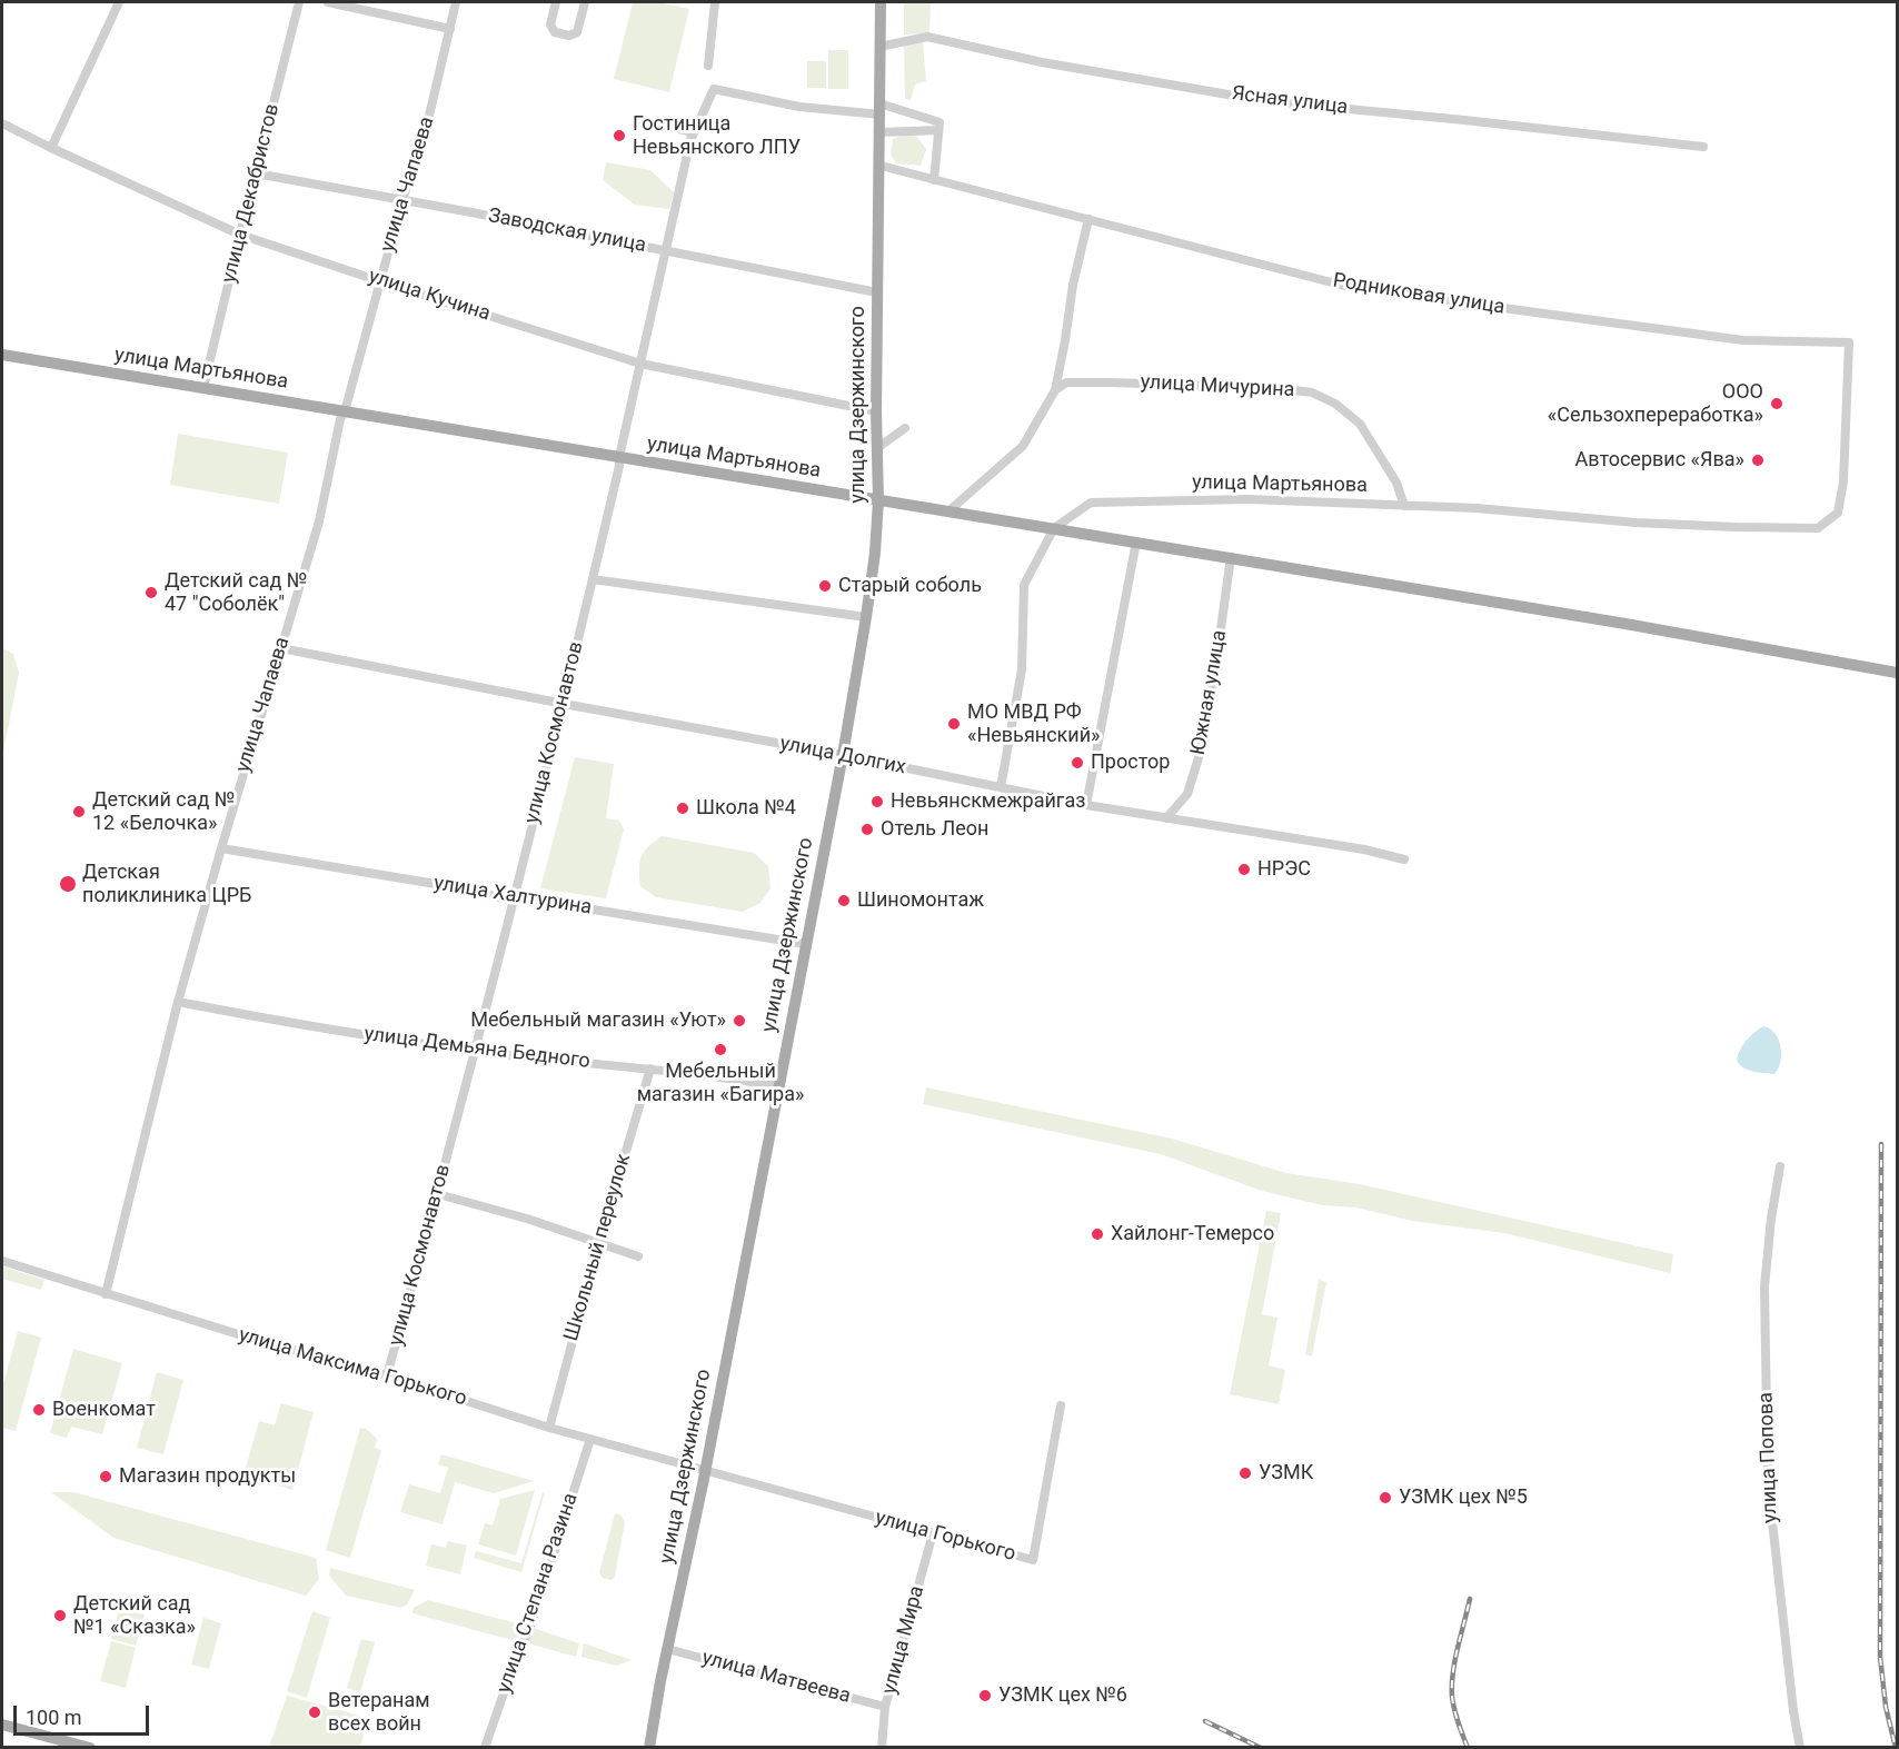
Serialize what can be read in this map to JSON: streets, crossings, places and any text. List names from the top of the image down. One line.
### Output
{"streets":{"main road":["улица Мартьянова","улица Дзержинского"],"street":["Ясная улица","улица Чапаева","улица Декабристов","Заводская улица","Родниковая улица","улица Кучина","улица Мичурина","Южная улица","улица Космонавтов","улица Долгих","улица Халтурина","улица Демьяна Бедного","Школьный переулок","улица Максима Горького","улица Попова","улица Горького","улица Степана Разина","улица Мира","улица Матвеева"]},"crossings":[["Ясная улица","улица Дзержинского"],["улица Чапаева","Заводская улица"],["улица Чапаева","улица Кучина"],["улица Чапаева","улица Мартьянова"],["улица Чапаева","улица Долгих"],["улица Чапаева","улица Халтурина"],["улица Чапаева","улица Демьяна Бедного"],["улица Чапаева","улица Максима Горького"],["улица Декабристов","Заводская улица"],["улица Декабристов","улица Кучина"],["улица Декабристов","улица Мартьянова"],["Заводская улица","улица Дзержинского"],["Заводская улица","улица Космонавтов"],["Родниковая улица","улица Мартьянова"],["Родниковая улица","улица Дзержинского"],["улица Кучина","улица Дзержинского"],["улица Кучина","улица Космонавтов"],["улица Мартьянова","улица Мичурина"],["улица Мартьянова","улица Дзержинского"],["улица Мартьянова","улица Космонавтов"],["улица Дзержинского","улица Космонавтов"],["улица Дзержинского","улица Долгих"],["улица Дзержинского","улица Халтурина"],["улица Дзержинского","улица Демьяна Бедного"],["улица Дзержинского","улица Максима Горького"],["улица Дзержинского","улица Горького"],["улица Дзержинского","улица Матвеева"],["Южная улица","улица Долгих"],["улица Космонавтов","улица Долгих"],["улица Космонавтов","улица Халтурина"],["улица Космонавтов","улица Демьяна Бедного"],["улица Космонавтов","улица Максима Горького"],["улица Демьяна Бедного","Школьный переулок"],["Школьный переулок","улица Максима Горького"],["улица Максима Горького","улица Горького"],["улица Максима Горького","улица Степана Разина"],["улица Горького","улица Мира"],["улица Мира","улица Матвеева"]],"places":["Гостиница Невьянского ЛПУ","ООО «Сельзохпереработка»","Автосервис «Ява»","Старый соболь","Детский сад № 47 \"Соболёк\"","МО МВД РФ «Невьянский»","Простор","Невьянскмежрайгаз","Школа №4","Детский сад № 12 «Белочка»","Отель Леон","НРЭС","Детская поликлиника ЦРБ","Шиномонтаж","Мебельный магазин «Уют»","Мебельный магазин «Багира»","Хайлонг-Темерсо","Военкомат","УЗМК","Магазин продукты","УЗМК цех №5","Детский сад №1 «Сказка»","УЗМК цех №6","Ветеранам всех войн"],"scale_bar":"100 m"}
